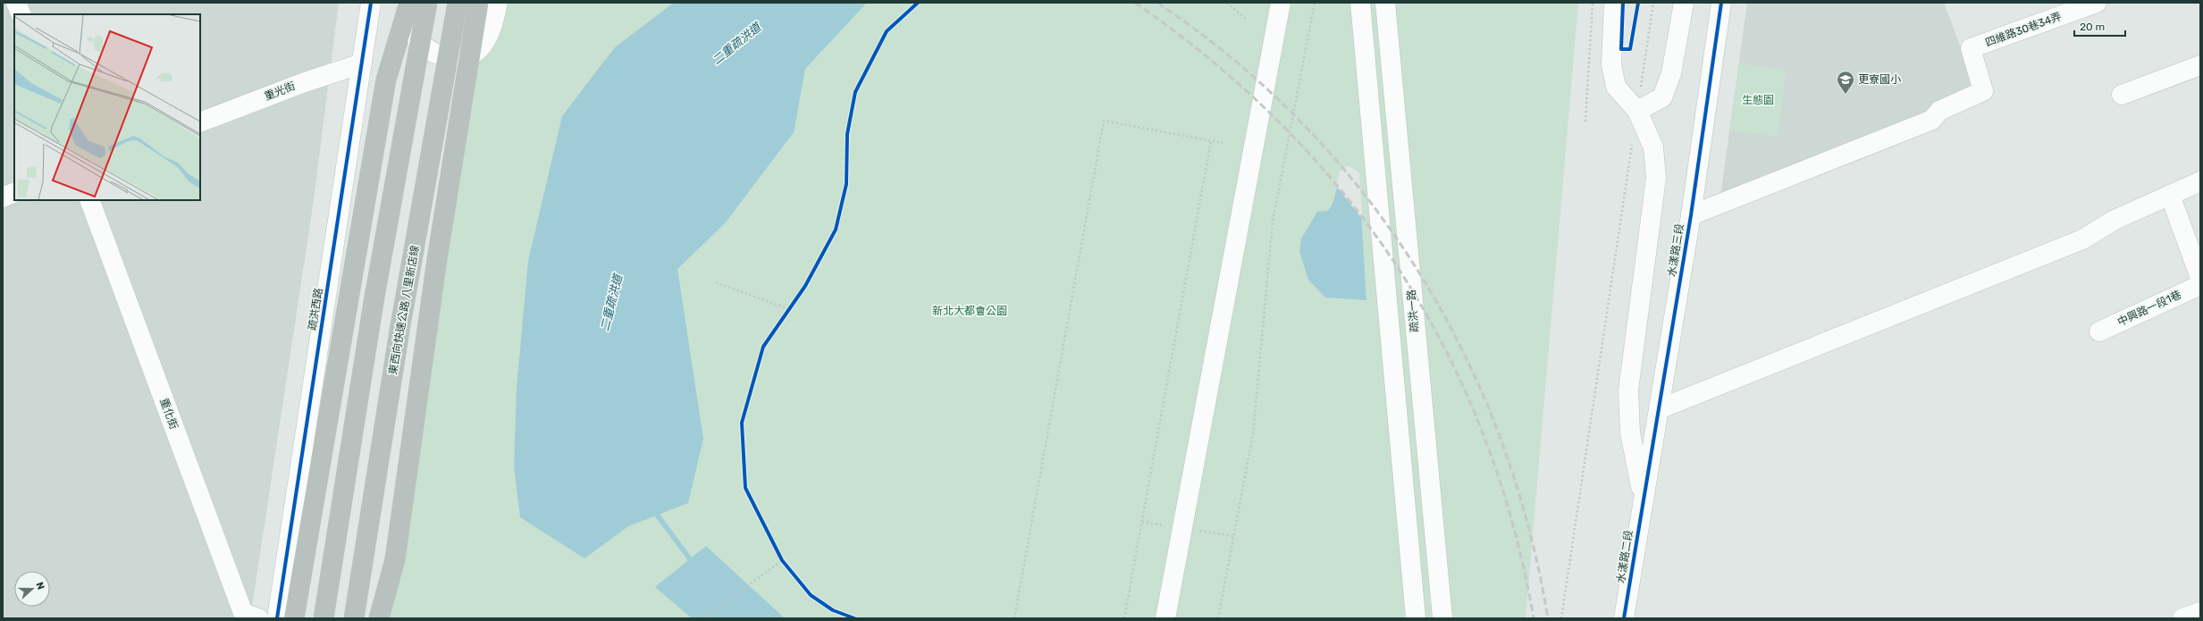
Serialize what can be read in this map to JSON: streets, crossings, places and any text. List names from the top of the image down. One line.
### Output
{"streets":{"highway":["東西向快速公路 八里新店線"],"street":["四維路30巷34弄","重光街","水漾路三段","中興路一段1巷","疏洪西路","疏洪一路","重化街","水漾路二段"]},"crossings":[["四維路30巷34弄","水漾路三段"],["重光街","疏洪西路"],["水漾路三段","水漾路二段"]],"water":["二重疏洪道"],"parks":["生態園","新北大都會公園"],"places":{"school or university":["更寮國小"]},"scale_bar":"20 m","north":"right"}
